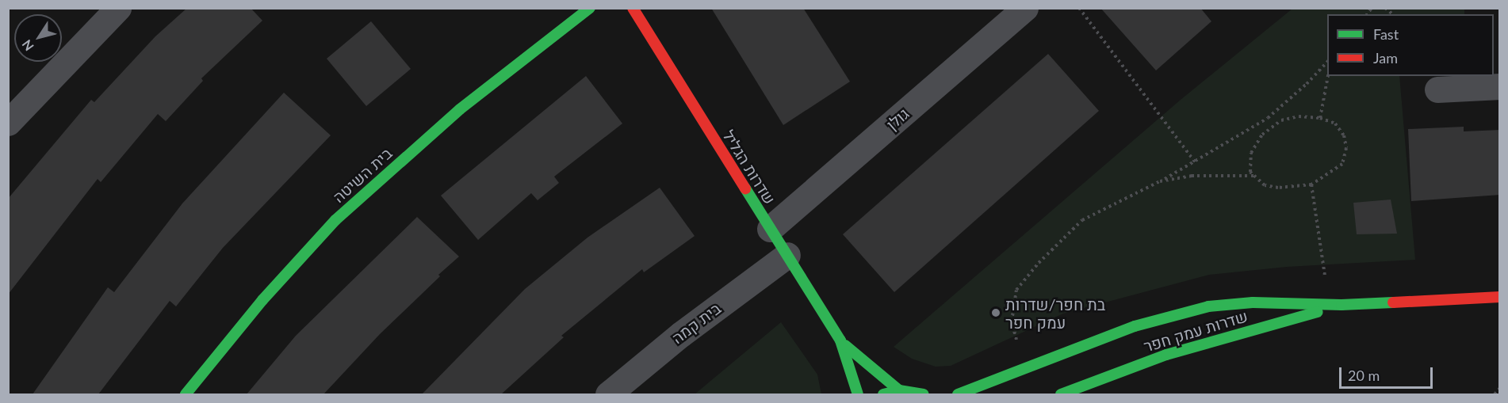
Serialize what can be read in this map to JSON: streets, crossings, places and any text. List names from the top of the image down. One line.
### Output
{"streets":{"street":["גולן","שדרות הגליל","בית השיטה","בית קמה","שדרות עמק חפר"]},"crossings":[["גולן","שדרות הגליל"],["שדרות הגליל","בית קמה"]],"places":["בת חפר/שדרות עמק חפר"],"legend":["Fast","Jam"],"scale_bar":"20 m","north":"bottom left"}
